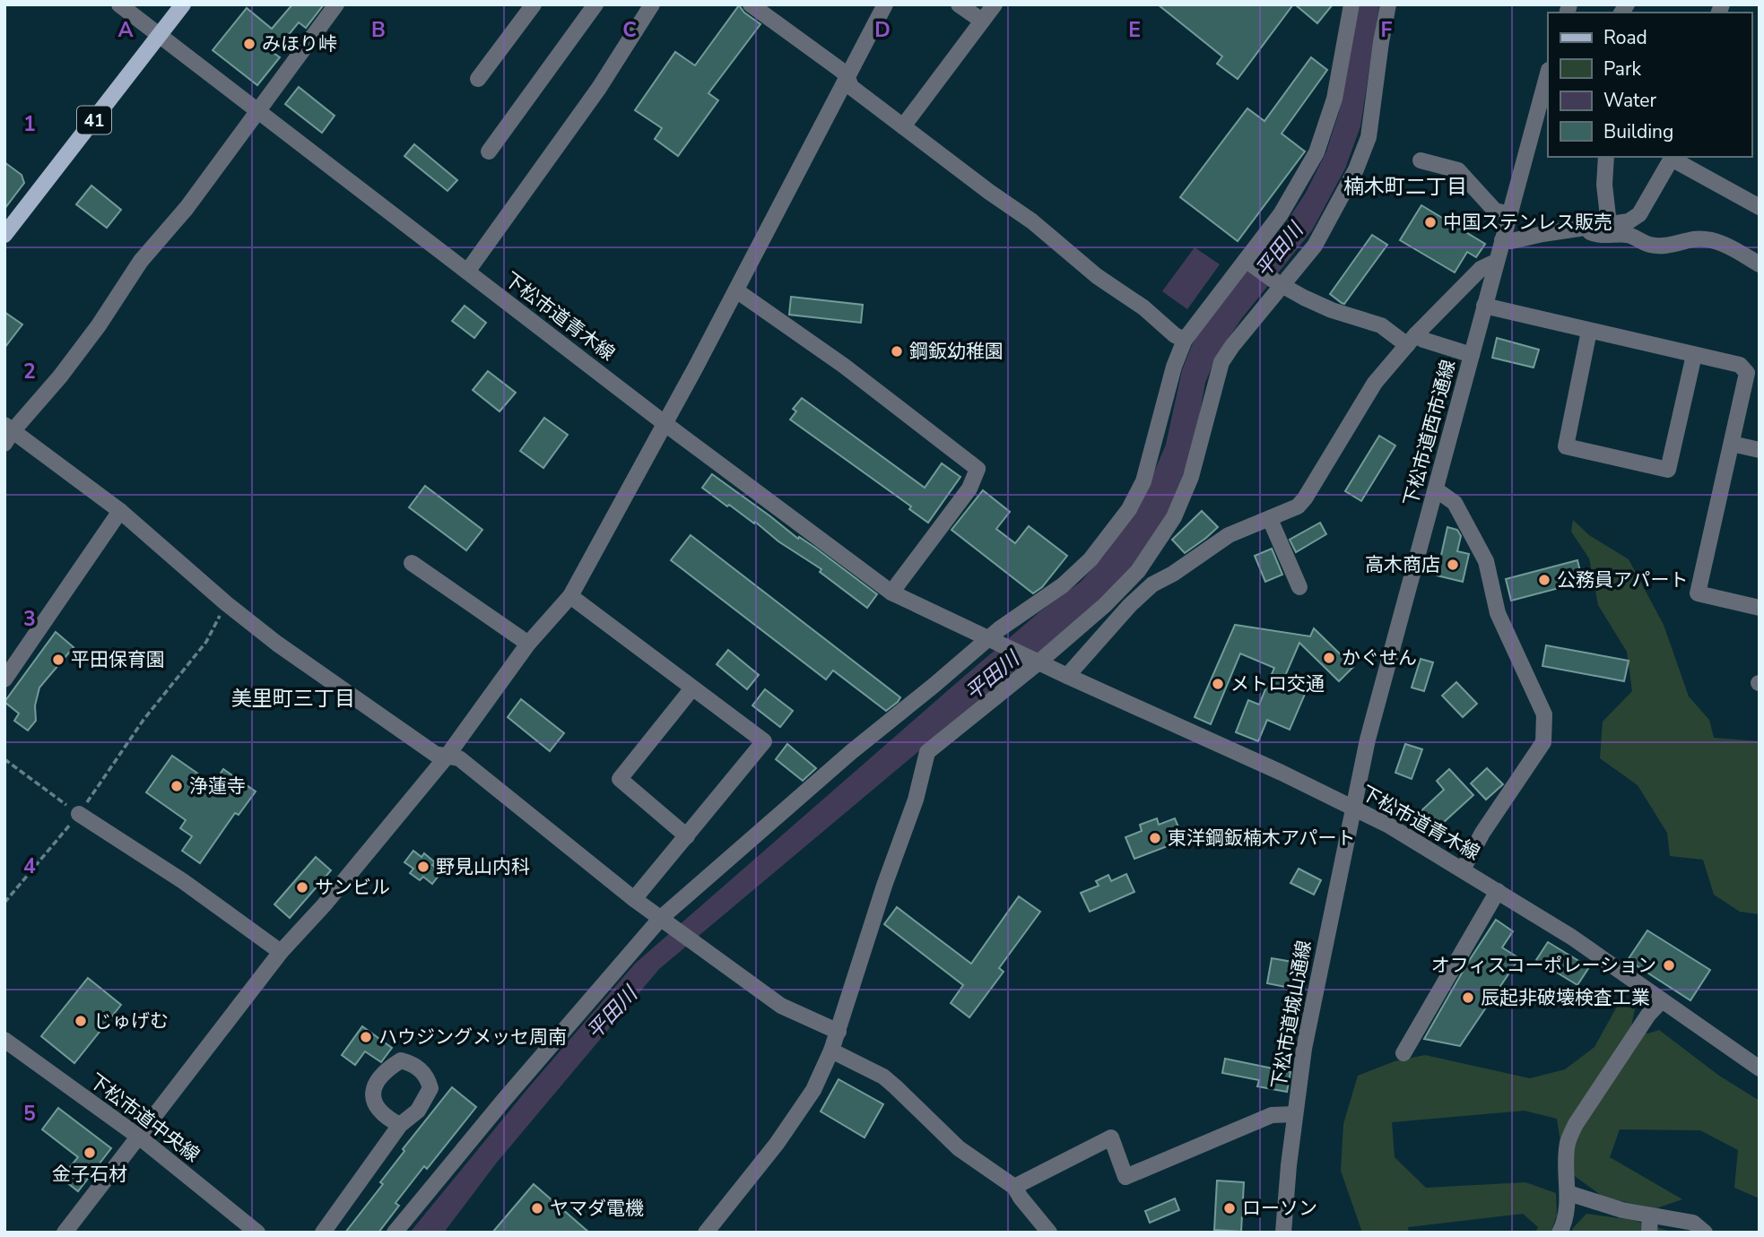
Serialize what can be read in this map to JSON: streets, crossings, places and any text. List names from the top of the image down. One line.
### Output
{"streets":{"main road":["41"],"street":["下松市道青木線","下松市道西市通線","下松市道城山通線","下松市道中央線"]},"crossings":[["41","下松市道青木線"],["下松市道青木線","下松市道西市通線"],["下松市道青木線","下松市道城山通線"],["下松市道西市通線","下松市道城山通線"]],"districts":["楠木町二丁目","美里町三丁目"],"water":["平田川"],"places":["みほり峠","中国ステンレス販売","鋼鈑幼稚園","高木商店","公務員アパート","かぐせん","平田保育園","メトロ交通","浄蓮寺","東洋鋼鈑楠木アパート","野見山内科","サンビル","オフィスコーポレーション","辰起非破壊検査工業","じゅげむ","ハウジングメッセ周南","金子石材","ヤマダ電機","ローソン"],"legend":["Road","Park","Water","Building"],"grid":{"columns":["A","B","C","D","E","F"],"rows":["1","2","3","4","5"]}}
